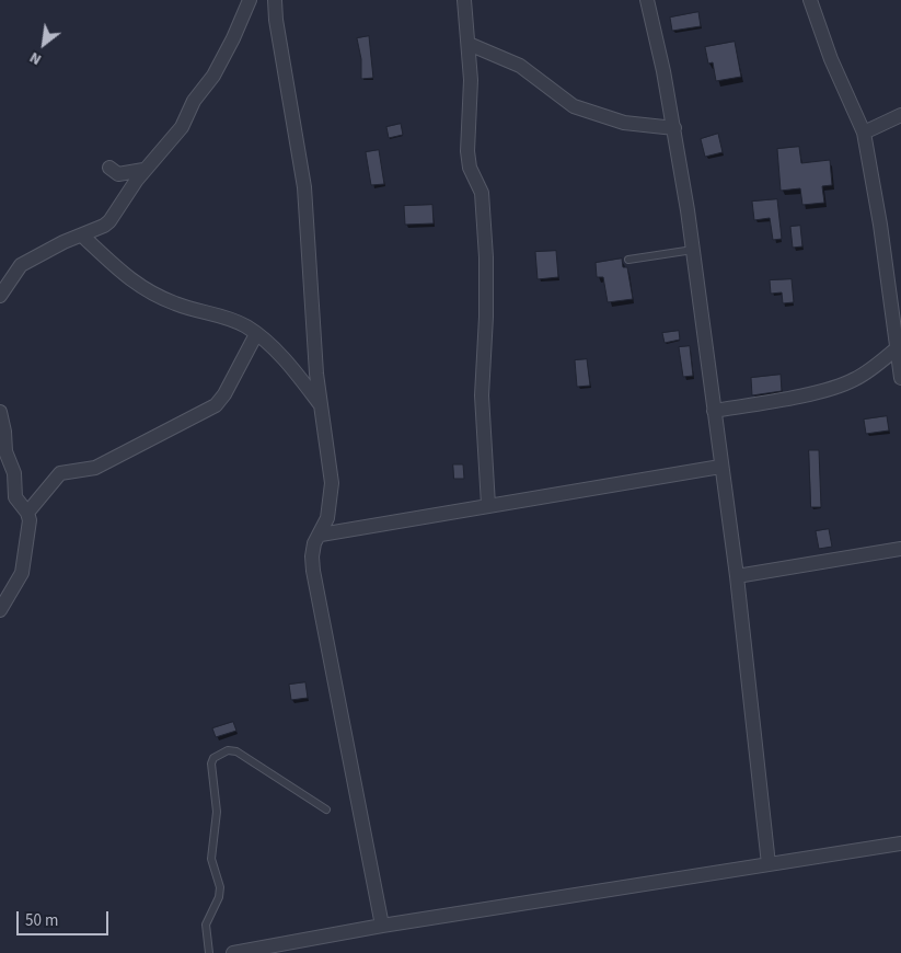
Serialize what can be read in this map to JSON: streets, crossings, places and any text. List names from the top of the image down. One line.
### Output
{"scale_bar":"50 m","north":"bottom left"}
